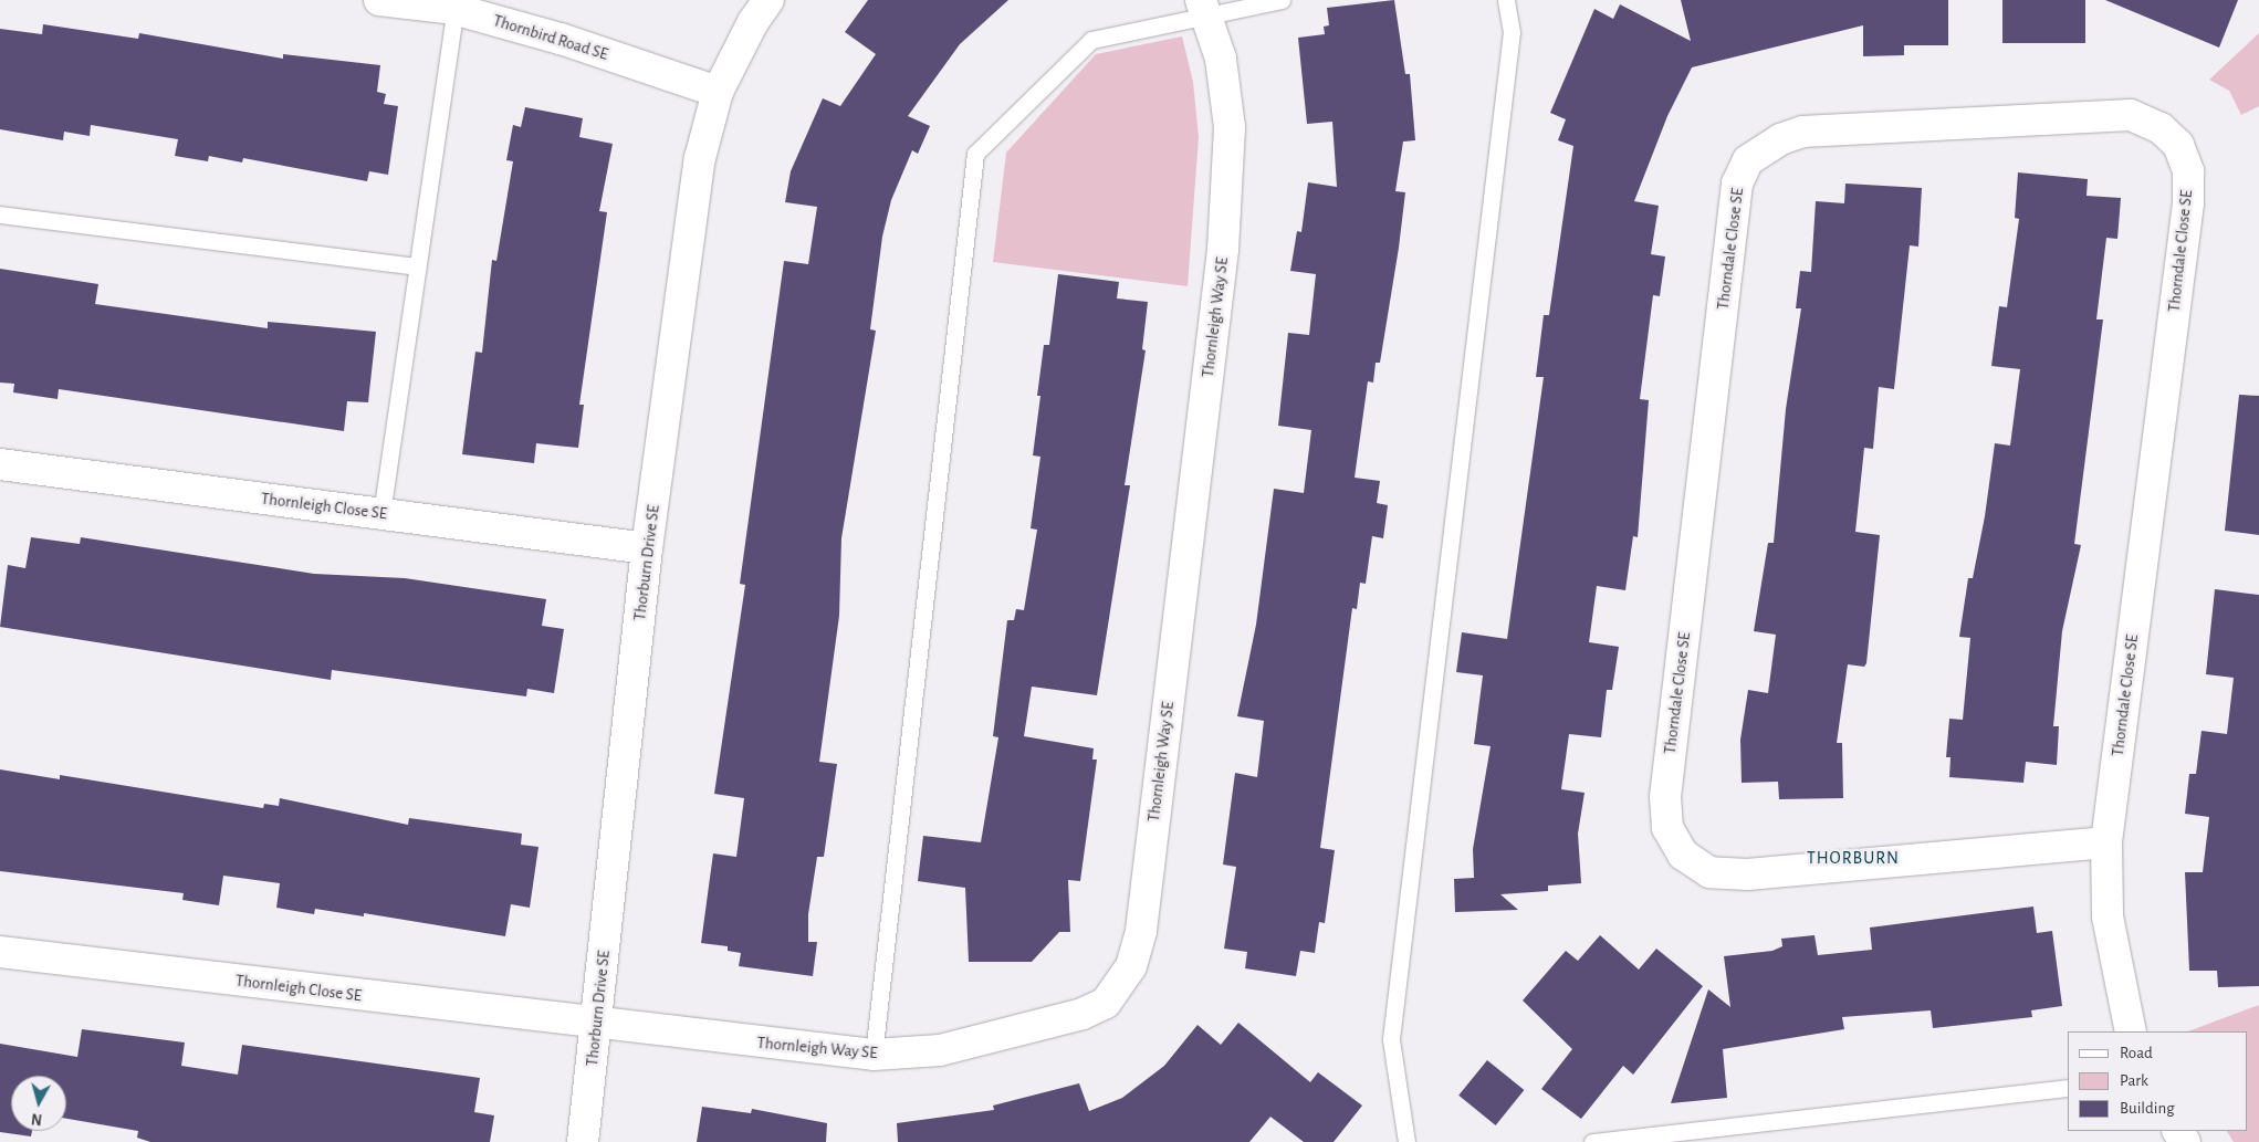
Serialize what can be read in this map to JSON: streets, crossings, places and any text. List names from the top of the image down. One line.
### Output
{"streets":{"street":["Thornbird Road SE","Thorndale Close SE","Thornleigh Way SE","Thornleigh Close SE","Thorburn Drive SE"]},"crossings":[["Thornbird Road SE","Thorburn Drive SE"],["Thornleigh Way SE","Thornleigh Close SE"],["Thornleigh Way SE","Thorburn Drive SE"],["Thornleigh Close SE","Thorburn Drive SE"]],"districts":["THORBURN"],"legend":["Road","Park","Building"],"north":"bottom"}
